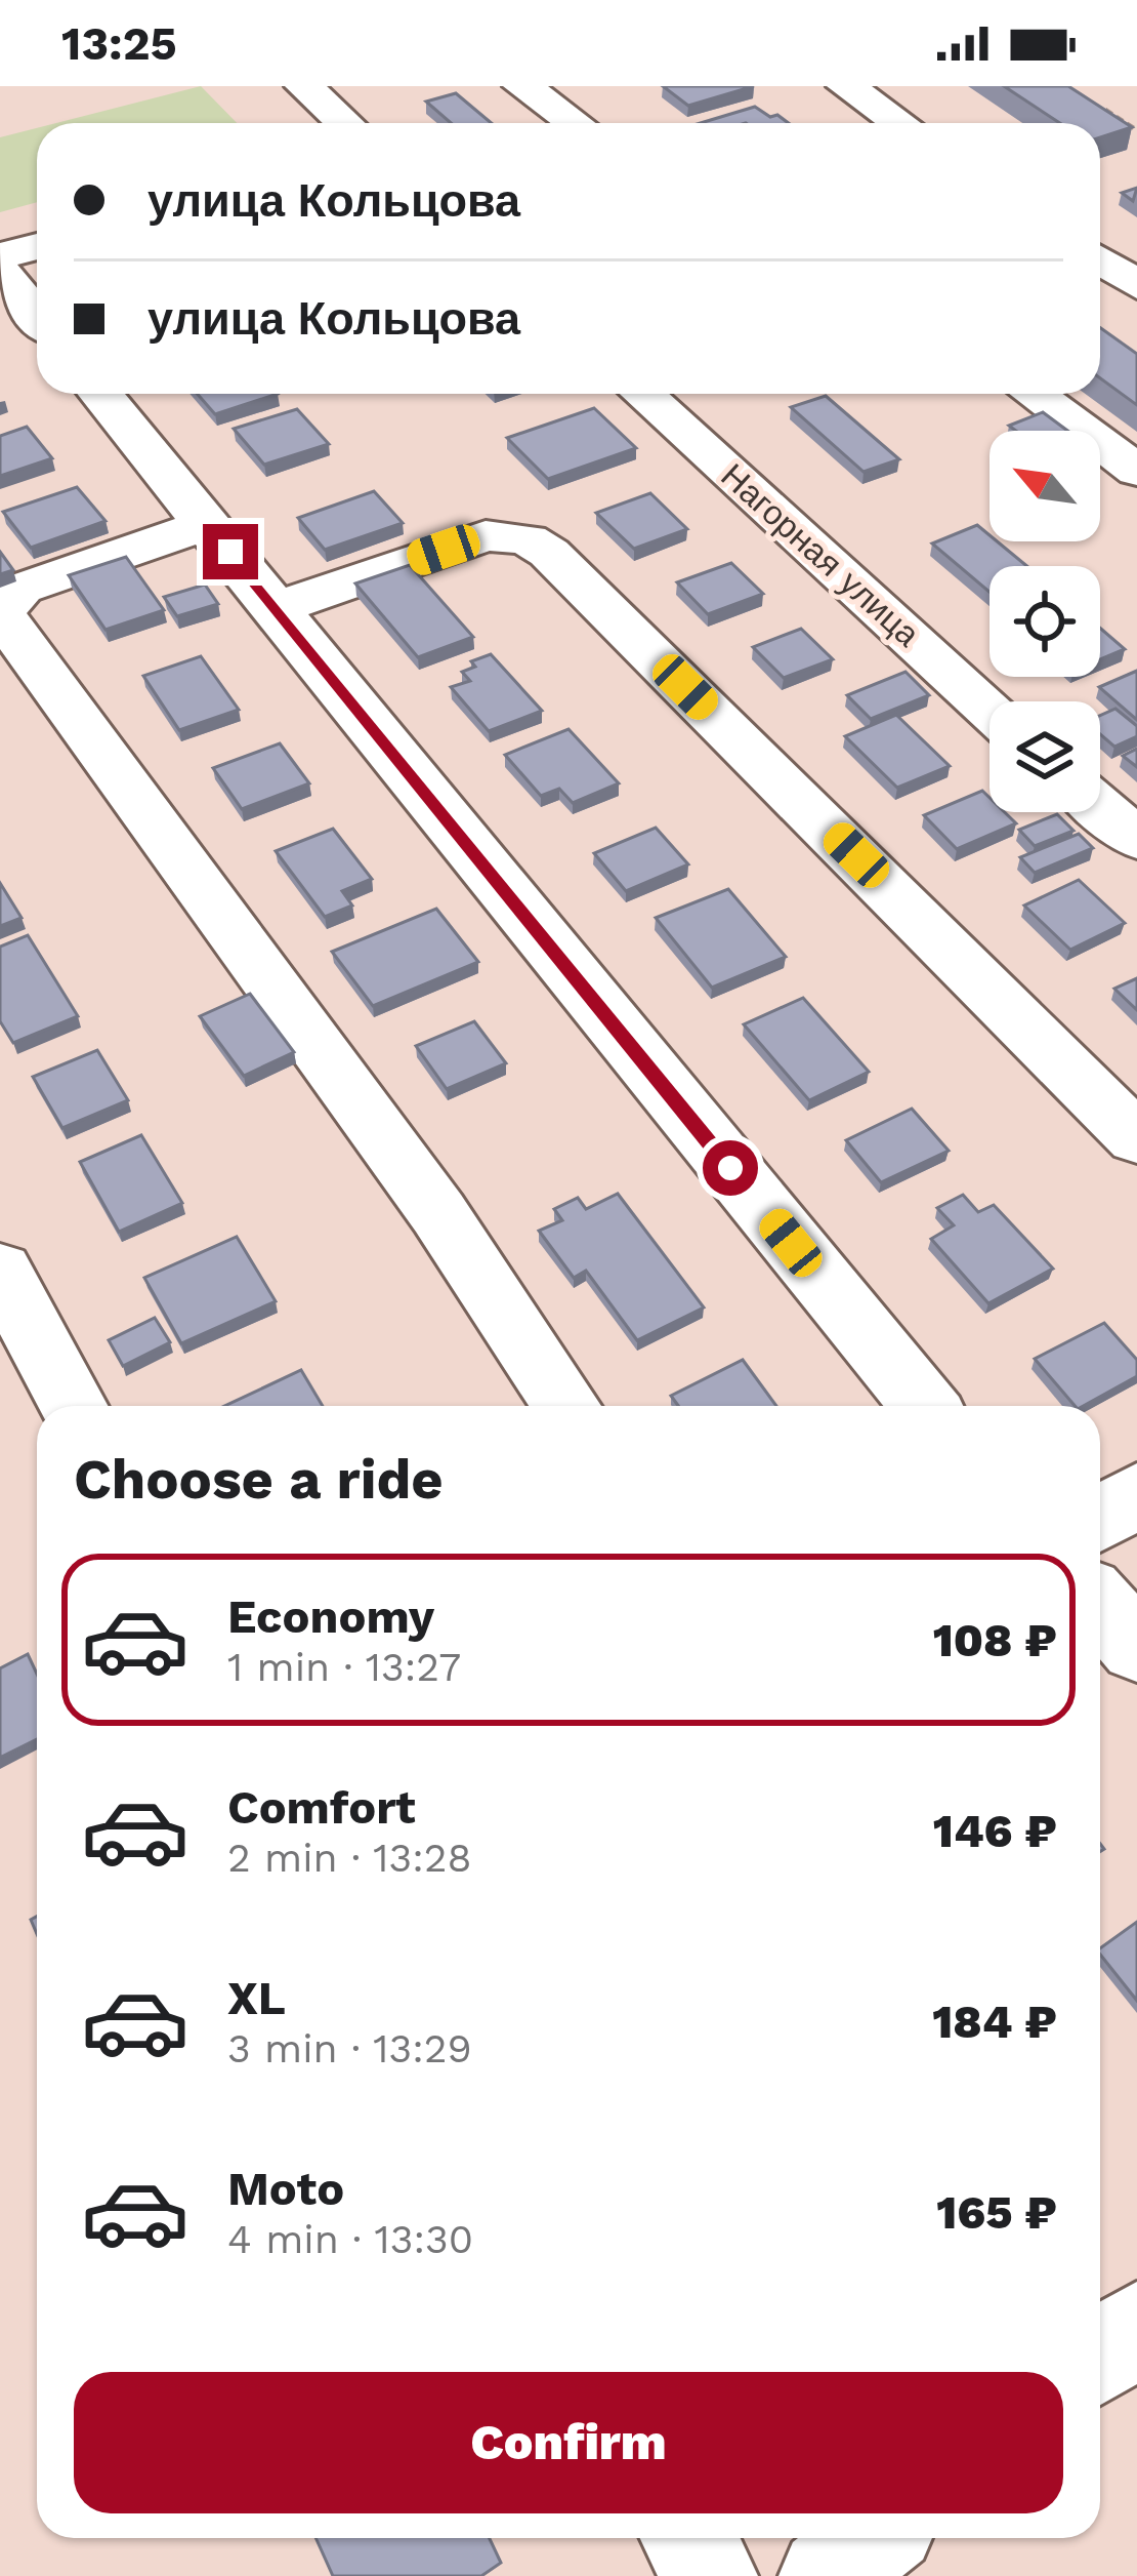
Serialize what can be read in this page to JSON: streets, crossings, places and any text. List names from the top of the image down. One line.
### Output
{"streets":{"street":["Нагорная улица"]},"north":"top left","page":{"status":"13:25","banner":["улица Кольцова","улица Кольцова"],"heading":"Choose a ride","list":[{"name":"Economy","note":"1 min · 13:27","value":"108 ₽"},{"name":"Comfort","note":"2 min · 13:28","value":"146 ₽"},{"name":"XL","note":"3 min · 13:29","value":"184 ₽"},{"name":"Moto","note":"4 min · 13:30","value":"165 ₽"}],"buttons":"Confirm"}}
